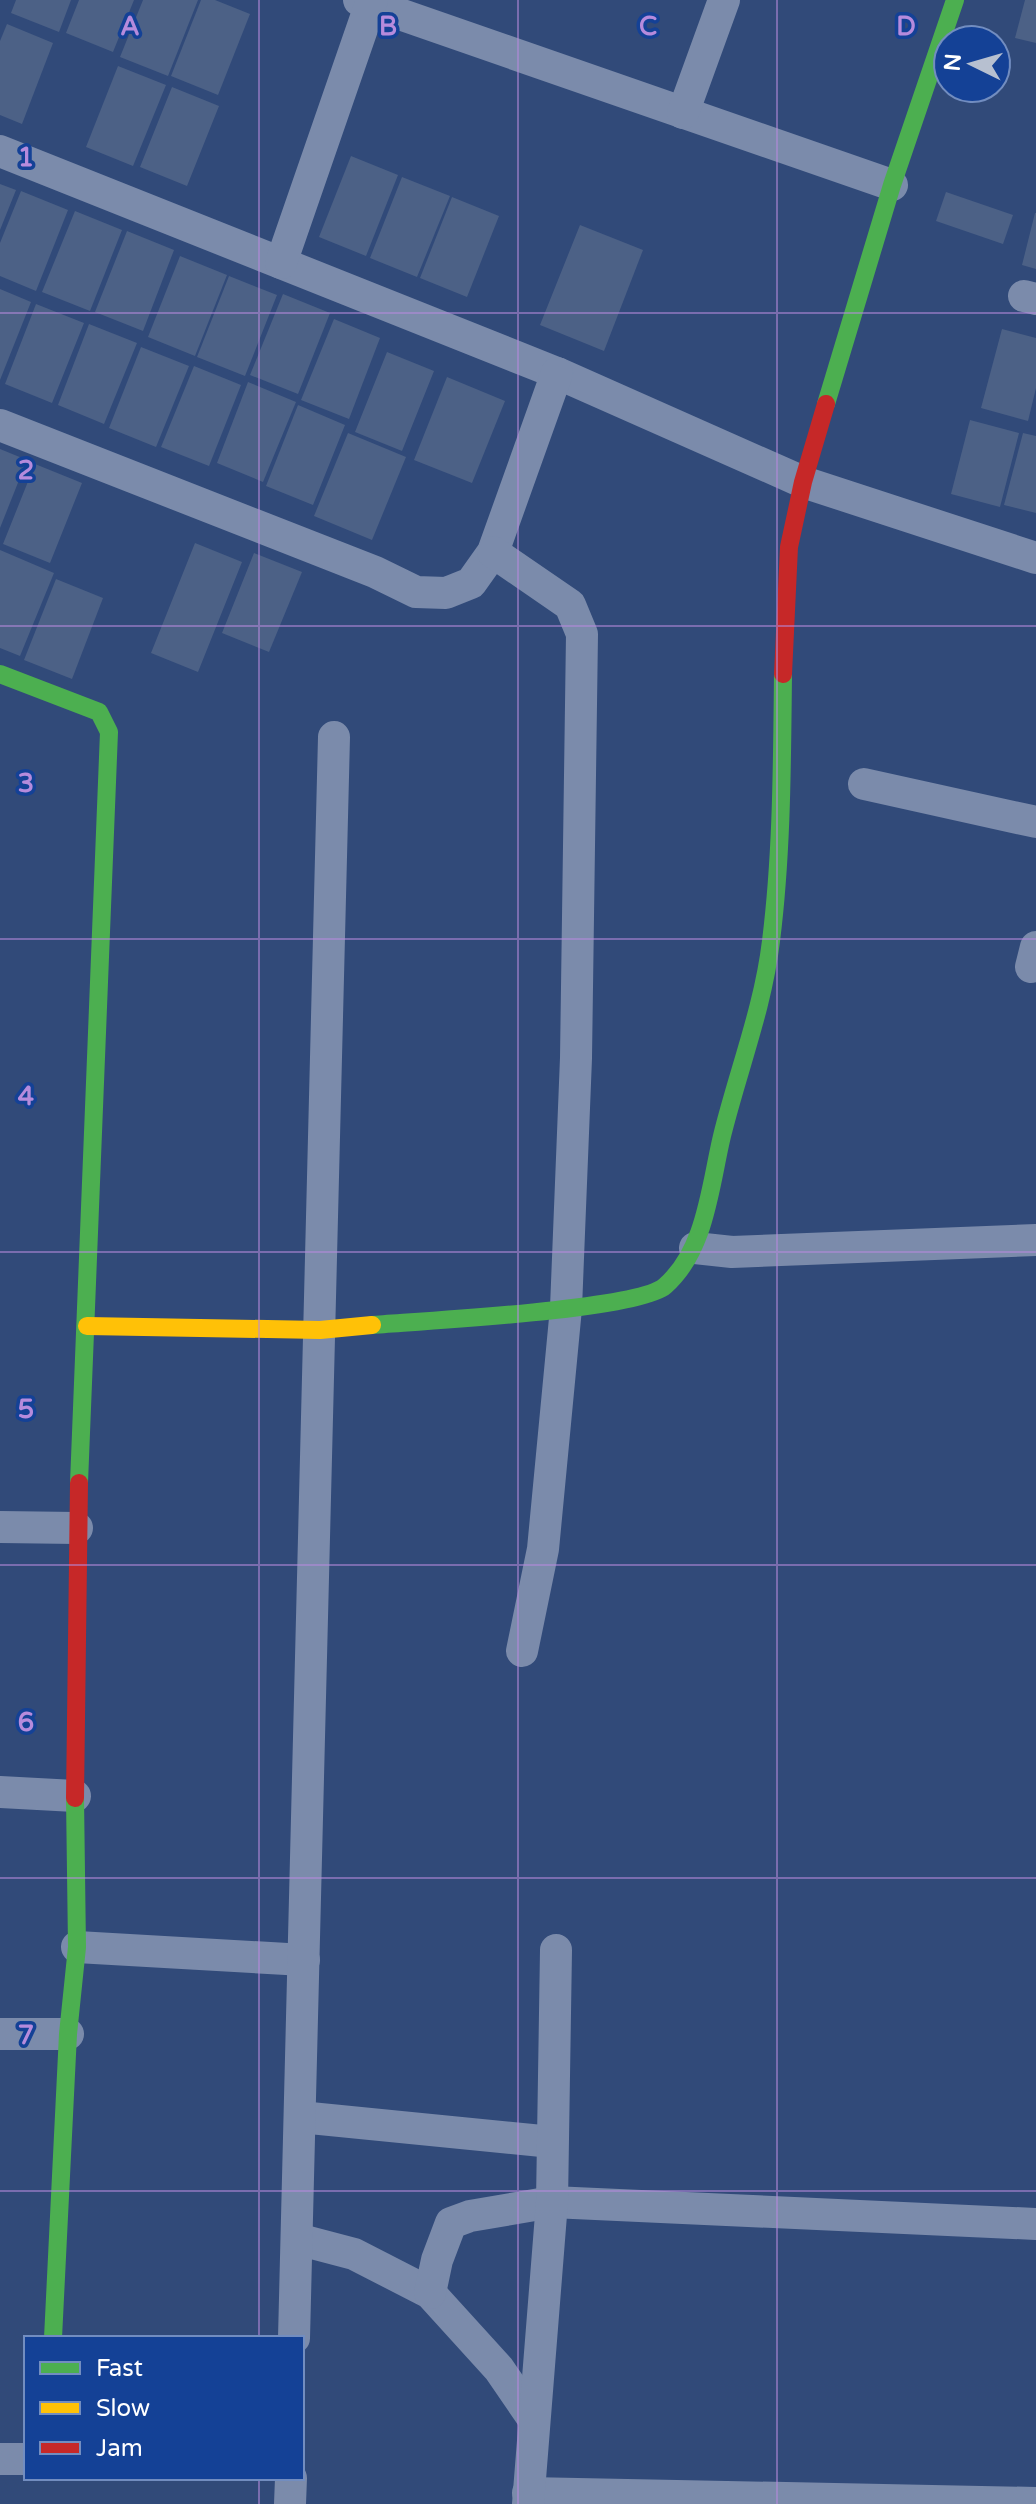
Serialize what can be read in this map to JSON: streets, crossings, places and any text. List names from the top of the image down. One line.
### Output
{"legend":["Fast","Slow","Jam"],"north":"left","grid":{"columns":["A","B","C","D"],"rows":["1","2","3","4","5","6","7"]}}
